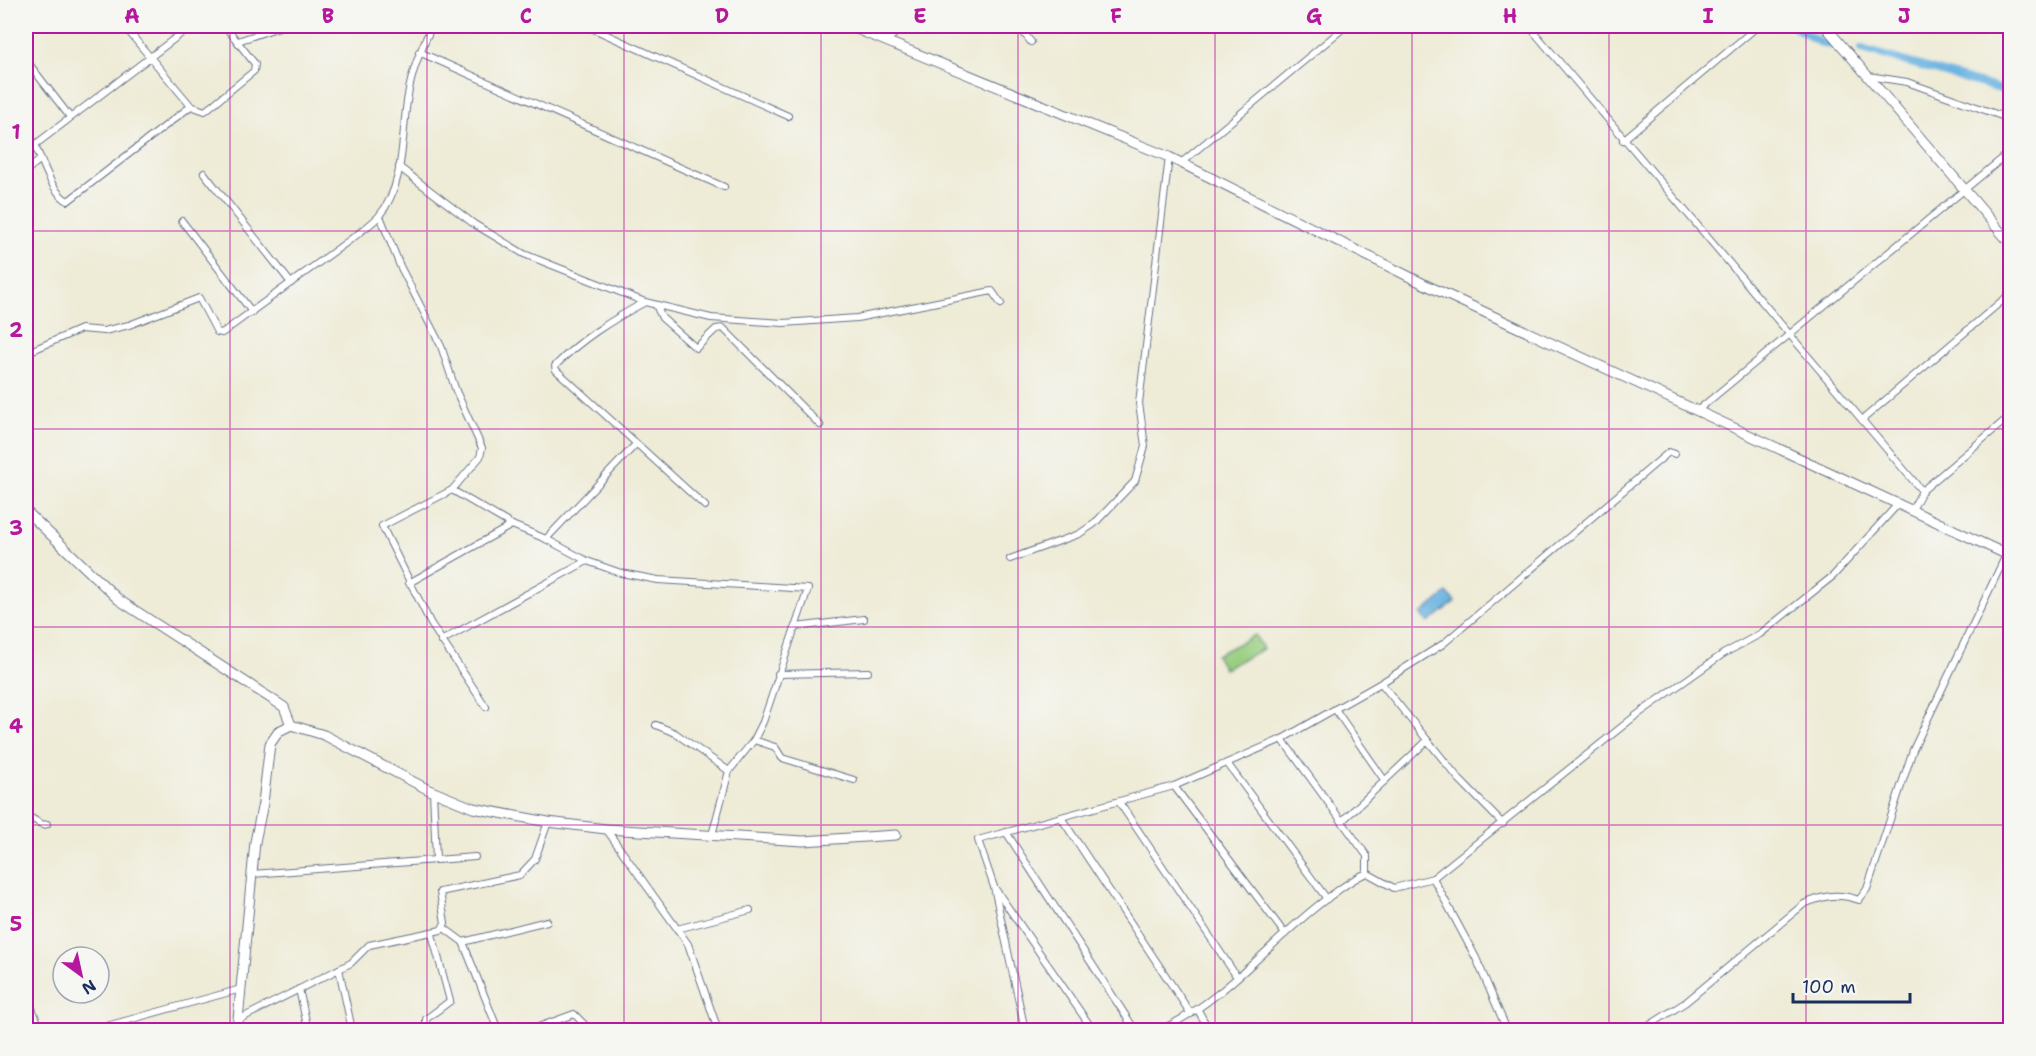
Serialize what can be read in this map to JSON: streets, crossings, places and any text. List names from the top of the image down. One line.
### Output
{"scale_bar":"100 m","north":"bottom right","grid":{"columns":["A","B","C","D","E","F","G","H","I","J"],"rows":["1","2","3","4","5"]}}
